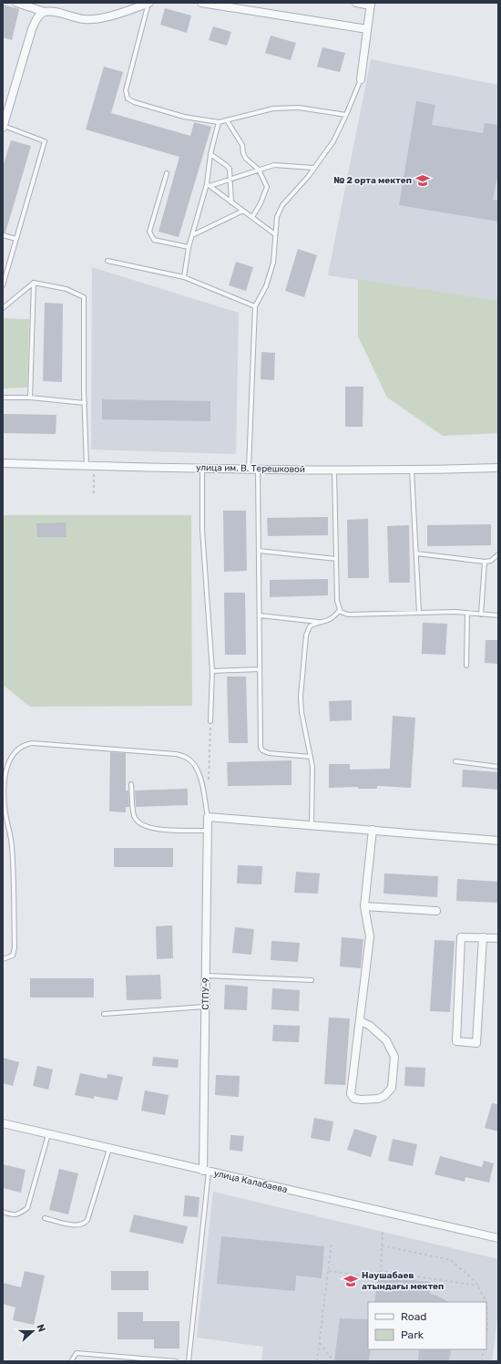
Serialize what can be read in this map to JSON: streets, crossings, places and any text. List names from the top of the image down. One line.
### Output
{"streets":{"street":["улица им. В. Терешковой","СТПУ-9","улица Калабаева"]},"crossings":[["СТПУ-9","улица Калабаева"]],"places":{"school or university":["№ 2 орта мектеп","Наушабаев атындағы мектеп"]},"legend":["Road","Park"],"north":"right"}
